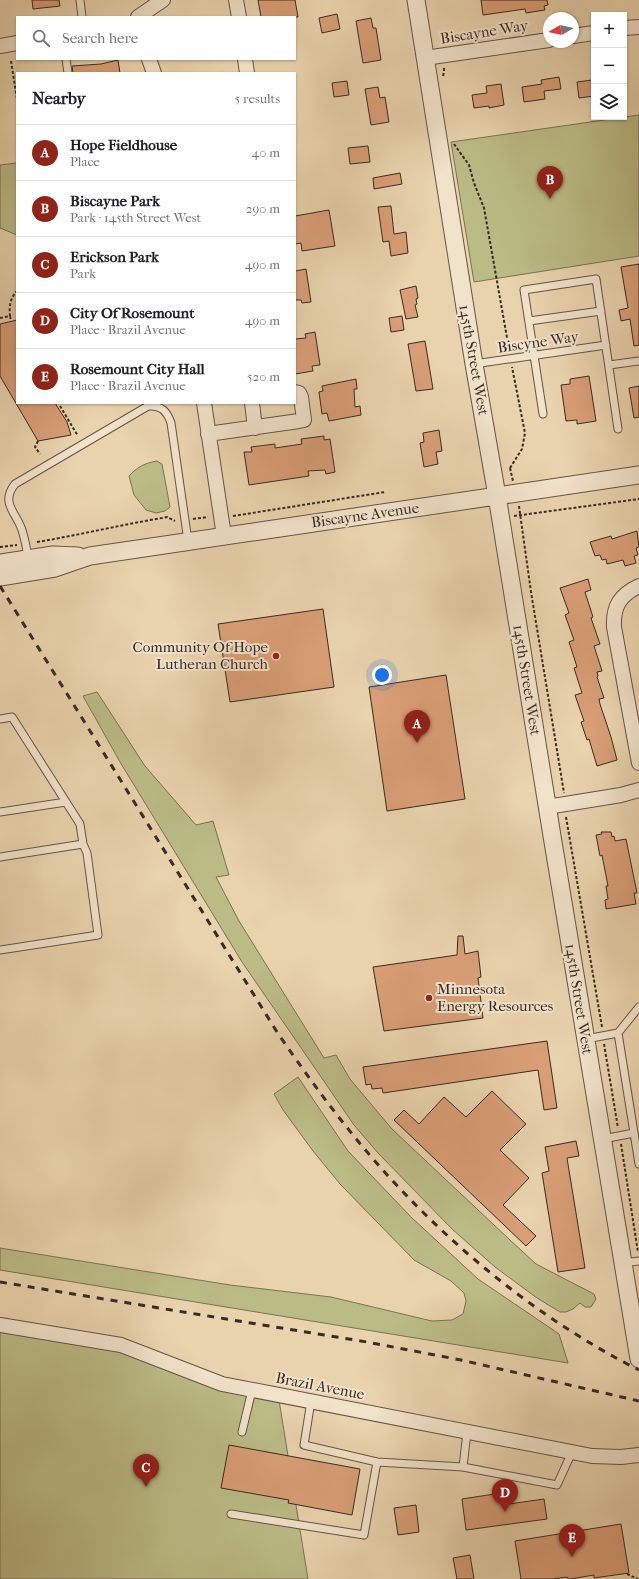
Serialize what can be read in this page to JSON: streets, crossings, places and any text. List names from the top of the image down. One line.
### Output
{"streets":{"street":["Biscayne Way","145th Street West","Biscayne Avenue","Brazil Avenue"],"lane":["Biscyne Way"]},"crossings":[["Biscayne Way","145th Street West"],["Biscyne Way","145th Street West"],["145th Street West","Biscayne Avenue"]],"places":["Community Of Hope Lutheran Church","Minnesota Energy Resources"],"north":"left","page":{"map_buttons":["+","−"],"search":"Search here","heading":["Nearby","5 results"],"list":[{"mark":"A","name":"Hope Fieldhouse","note":"Place","value":"40 m"},{"mark":"B","name":"Biscayne Park","note":"Park · 145th Street West","value":"290 m"},{"mark":"C","name":"Erickson Park","note":"Park","value":"490 m"},{"mark":"D","name":"City Of Rosemount","note":"Place · Brazil Avenue","value":"490 m"},{"mark":"E","name":"Rosemount City Hall","note":"Place · Brazil Avenue","value":"520 m"}],"pins":["B","A","C","D","E"]}}
